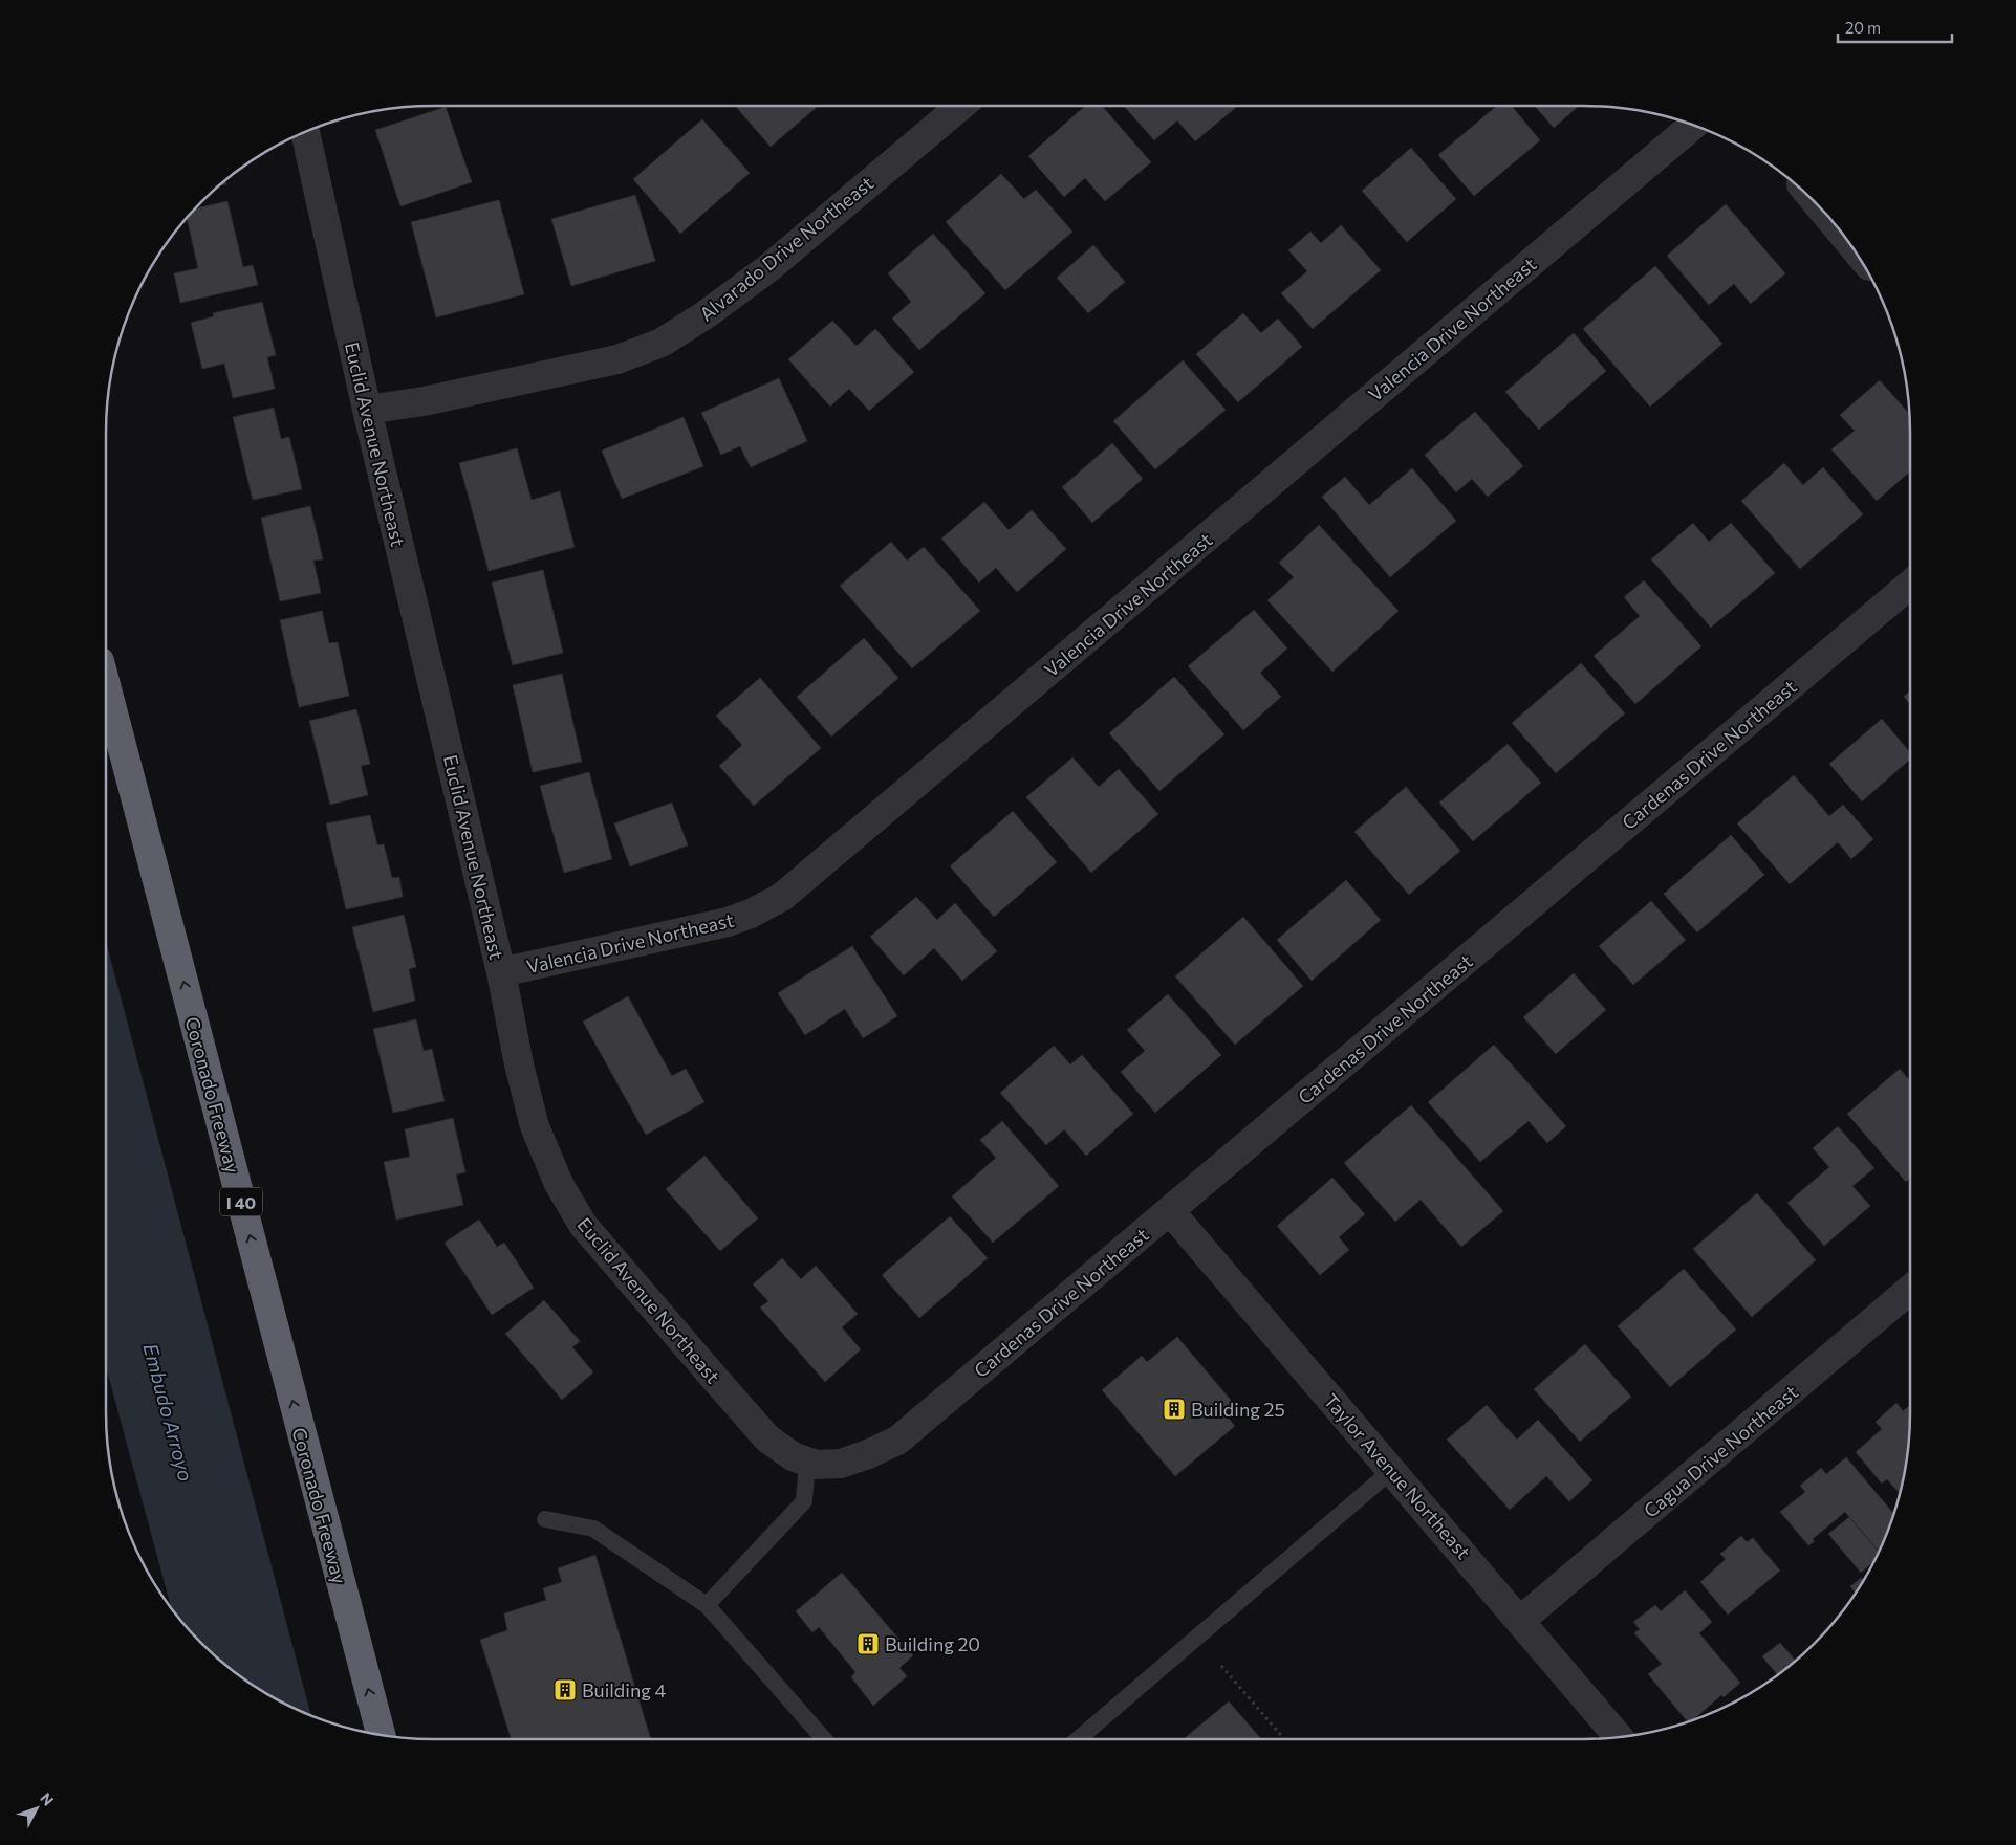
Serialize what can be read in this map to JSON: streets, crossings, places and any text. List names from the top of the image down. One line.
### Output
{"streets":{"highway":["Coronado Freeway","I 40"],"street":["Alvarado Drive Northeast","Valencia Drive Northeast","Euclid Avenue Northeast","Cardenas Drive Northeast","Cagua Drive Northeast","Taylor Avenue Northeast"]},"crossings":[["Alvarado Drive Northeast","Euclid Avenue Northeast"],["Valencia Drive Northeast","Euclid Avenue Northeast"],["Euclid Avenue Northeast","Cardenas Drive Northeast"],["Cardenas Drive Northeast","Taylor Avenue Northeast"],["Cagua Drive Northeast","Taylor Avenue Northeast"]],"one_way":["Coronado Freeway"],"water":["Embudo Arroyo"],"places":{"building":["Building 25","Building 20","Building 4"]},"scale_bar":"20 m","north":"top right"}
